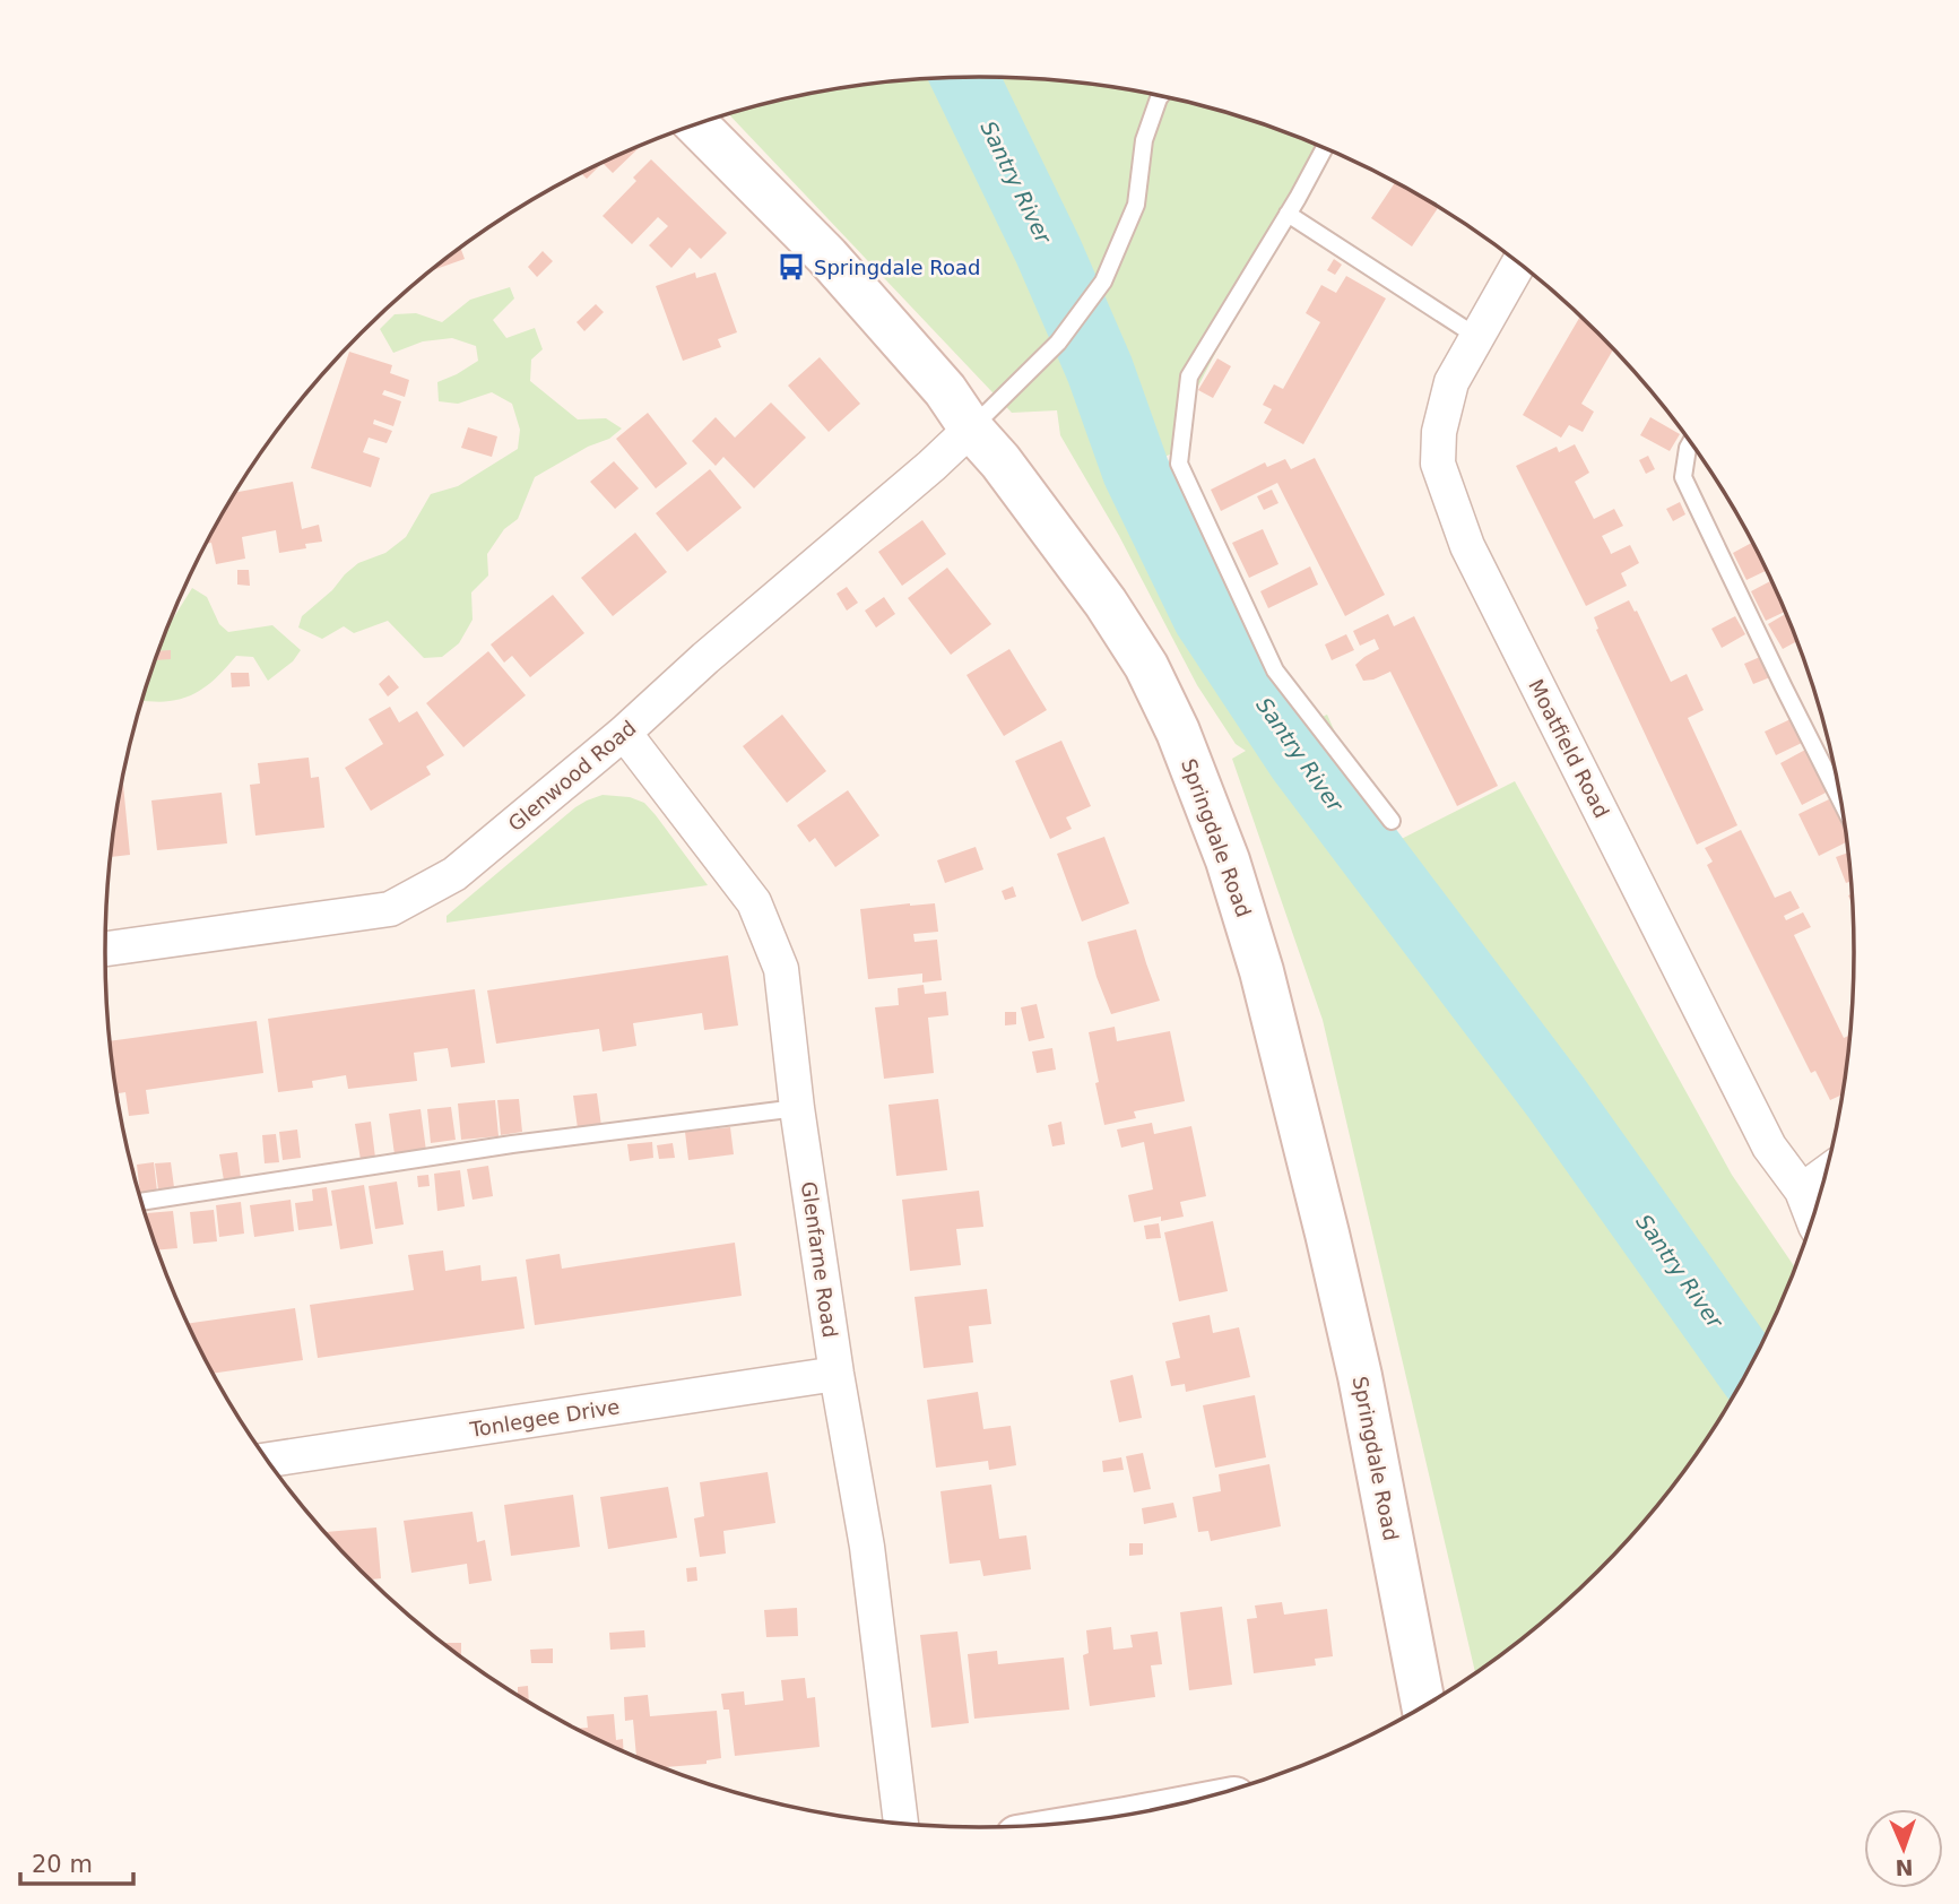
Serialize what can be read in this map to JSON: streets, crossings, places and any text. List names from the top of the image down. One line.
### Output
{"streets":{"street":["Moatfield Road","Glenwood Road","Springdale Road","Glenfarne Road","Tonlegee Drive"]},"crossings":[["Glenwood Road","Springdale Road"],["Glenwood Road","Glenfarne Road"],["Glenfarne Road","Tonlegee Drive"]],"water":["Santry River"],"places":{"bus stop":["Springdale Road"]},"scale_bar":"20 m","north":"bottom"}
